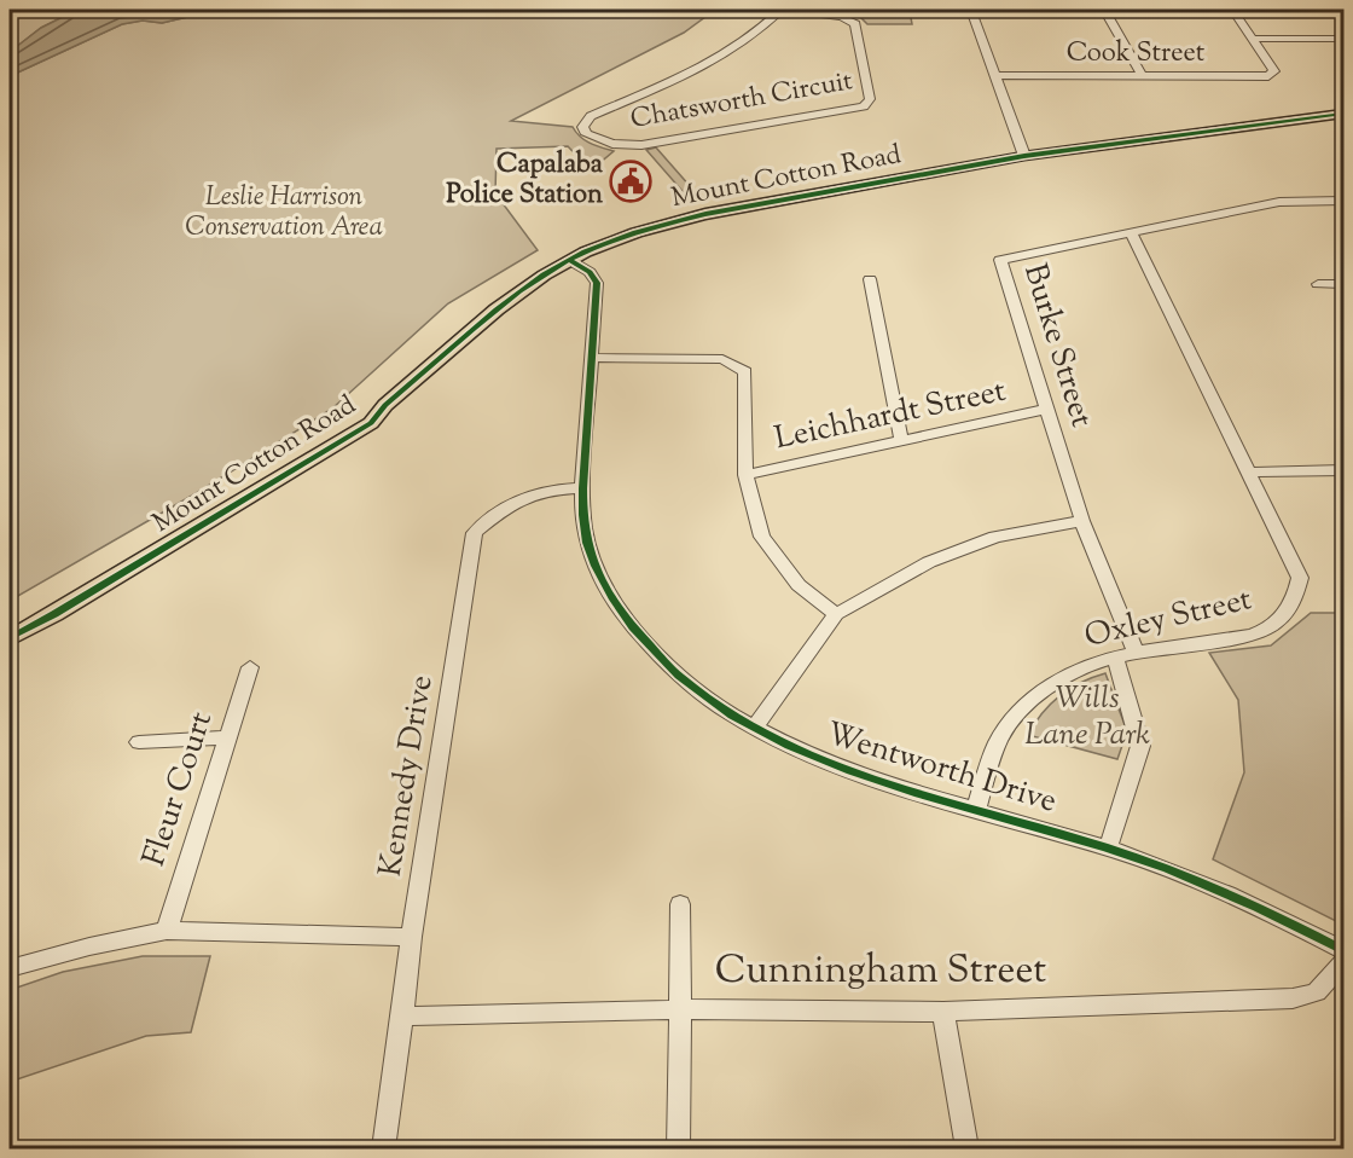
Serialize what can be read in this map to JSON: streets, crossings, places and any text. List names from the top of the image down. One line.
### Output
{"streets":{"main road":["Mount Cotton Road"],"street":["Cook Street","Chatsworth Circuit","Burke Street","Leichhardt Street","Oxley Street","Wentworth Drive","Kennedy Drive","Fleur Court","Cunningham Street"]},"crossings":[["Mount Cotton Road","Wentworth Drive"],["Burke Street","Leichhardt Street"],["Burke Street","Oxley Street"],["Oxley Street","Wentworth Drive"],["Wentworth Drive","Kennedy Drive"],["Kennedy Drive","Cunningham Street"]],"parks":["Leslie Harrison Conservation Area","Wills Lane Park"],"places":{"public building":["Capalaba Police Station"]}}
